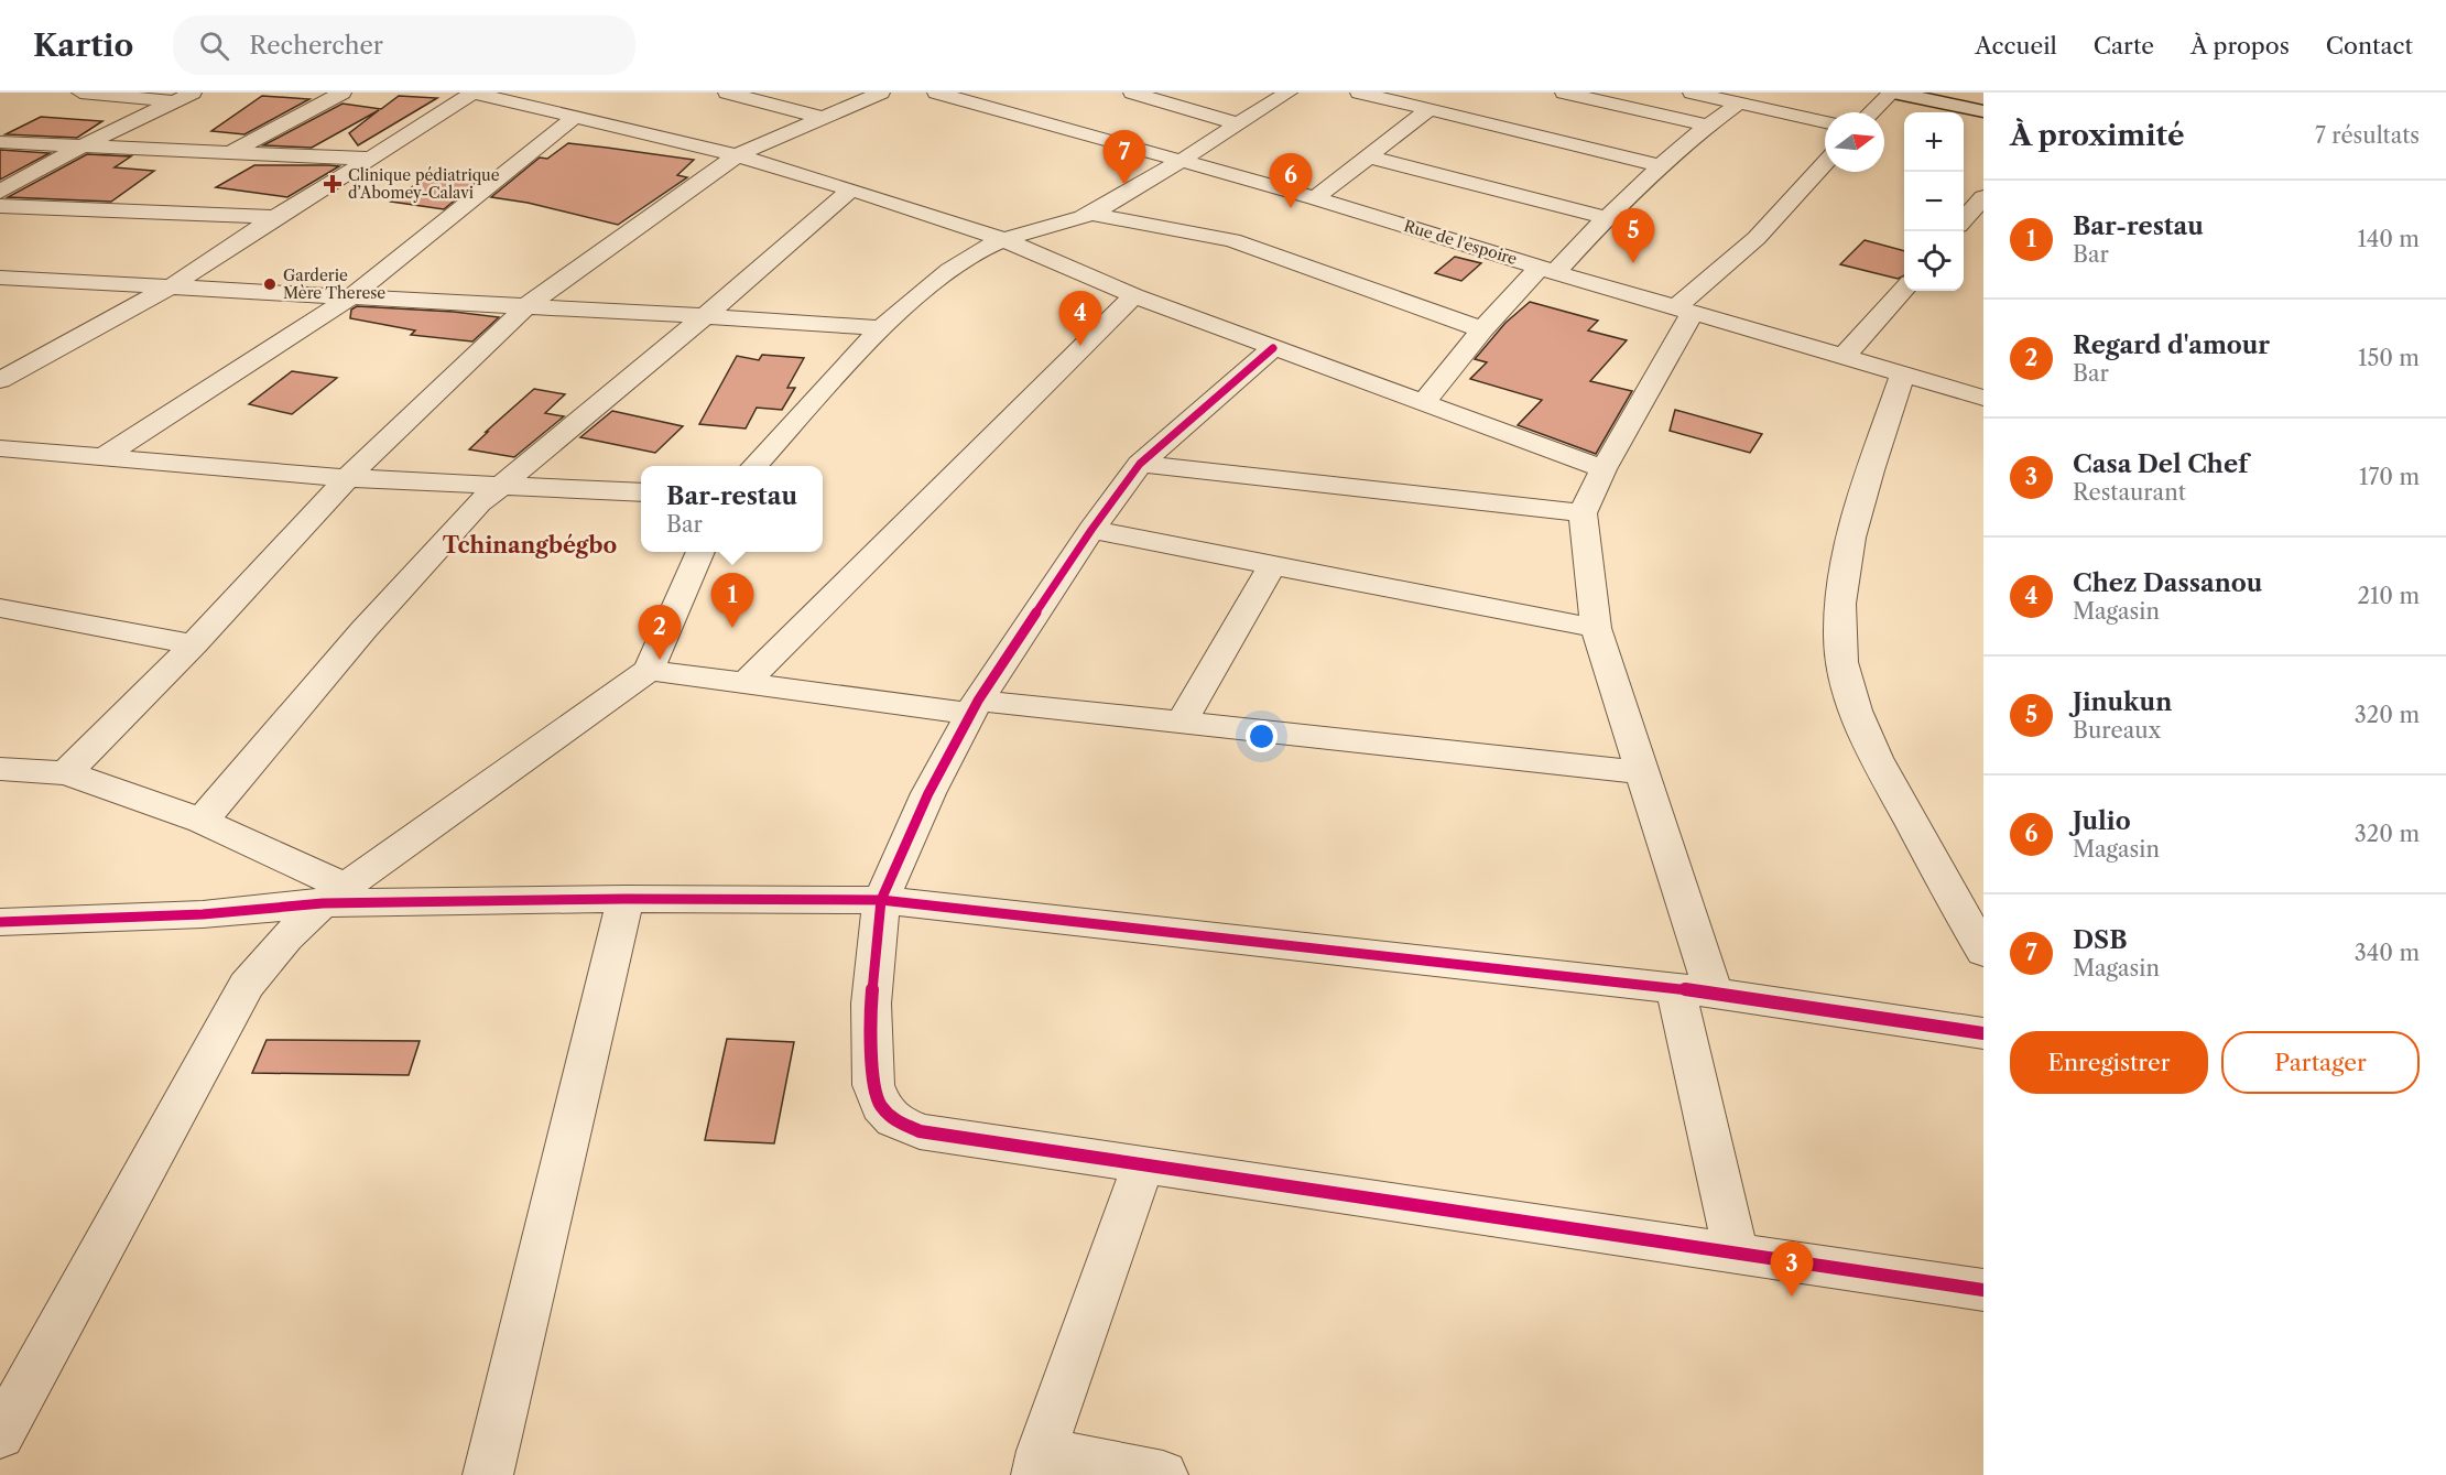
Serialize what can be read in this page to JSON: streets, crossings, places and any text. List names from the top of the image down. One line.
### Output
{"streets":{"street":["Rue de l'espoire"]},"districts":["Tchinangbégbo"],"places":{"health":["Clinique pédiatrique d’Abomey-Calavi"],"other":["Garderie Mère Therese"]},"north":"right","page":{"header":"Kartio","search":"Rechercher","nav":["Accueil","Carte","À propos","Contact"],"heading":["À proximité","7 résultats"],"map_buttons":["+","−"],"pins":["7","6","5","4","1","2","3"],"list":[{"mark":"1","name":"Bar-restau","note":"Bar","value":"140 m"},{"mark":"2","name":"Regard d'amour","note":"Bar","value":"150 m"},{"mark":"3","name":"Casa Del Chef","note":"Restaurant","value":"170 m"},{"mark":"4","name":"Chez Dassanou","note":"Magasin","value":"210 m"},{"mark":"5","name":"Jinukun","note":"Bureaux","value":"320 m"},{"mark":"6","name":"Julio","note":"Magasin","value":"320 m"},{"mark":"7","name":"DSB","note":"Magasin","value":"340 m"}],"popup":["Bar-restau","Bar"],"buttons":["Enregistrer","Partager"]}}
